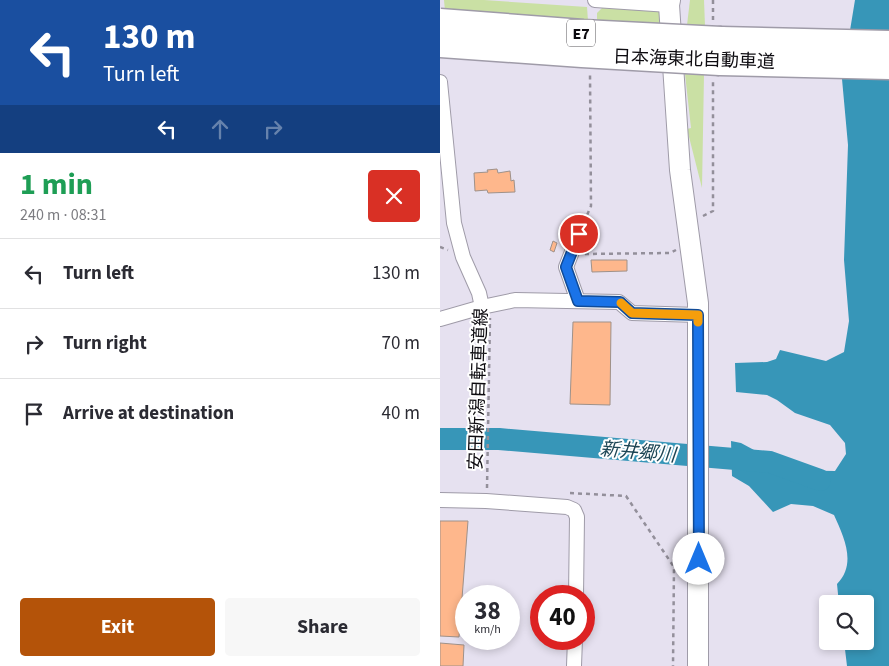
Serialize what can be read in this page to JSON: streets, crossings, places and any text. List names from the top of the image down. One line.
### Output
{"streets":{"highway":["E7","日本海東北自動車道"],"path":["安田新潟自転車道線"]},"water":["新井郷川"],"page":{"turn":["130 m","Turn left"],"heading":["1 min","240 m · 08:31"],"list":[{"name":"Turn left","value":"130 m"},{"name":"Turn right","value":"70 m"},{"name":"Arrive at destination","value":"40 m"}],"speed":"38 km/h","limit":"40","buttons":["Exit","Share"]}}
